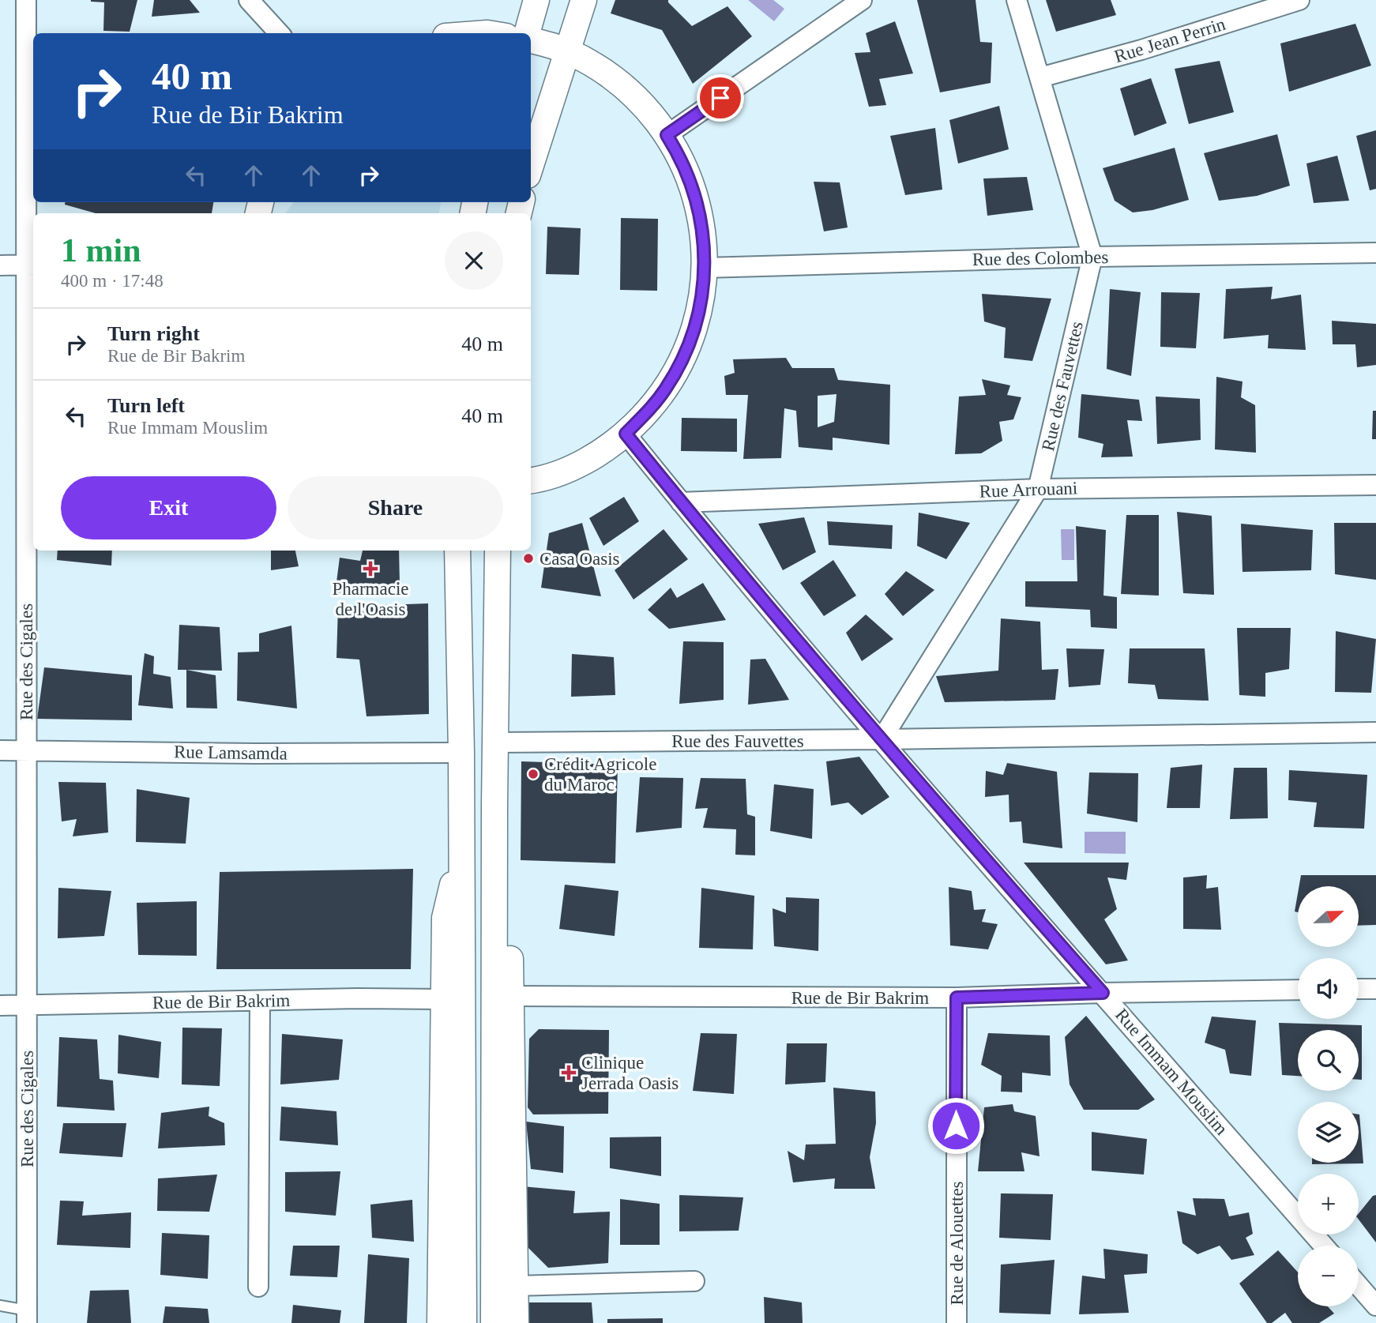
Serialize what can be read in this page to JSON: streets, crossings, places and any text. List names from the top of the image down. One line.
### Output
{"streets":{"street":["Rue Jean Perrin","Rue des Colombes","Rue des Fauvettes","Rue Arrouani","Rue des Cigales","Rue Lamsamda","Rue de Bir Bakrim","Rue Immam Mouslim","Rue de Alouettes"]},"crossings":[["Rue Jean Perrin","Rue des Fauvettes"],["Rue des Colombes","Rue des Fauvettes"],["Rue des Fauvettes","Rue Arrouani"],["Rue des Fauvettes","Rue Immam Mouslim"],["Rue Arrouani","Rue Immam Mouslim"],["Rue des Cigales","Rue Lamsamda"],["Rue des Cigales","Rue de Bir Bakrim"],["Rue de Bir Bakrim","Rue Immam Mouslim"],["Rue de Bir Bakrim","Rue de Alouettes"]],"places":{"other":["Casa Oasis","Crédit Agricole du Maroc"],"health":["Pharmacie de l'Oasis","Clinique Jerrada Oasis"]},"north":"right","page":{"turn":["40 m","Rue de Bir Bakrim"],"heading":["1 min","400 m · 17:48"],"list":[{"name":"Turn right","note":"Rue de Bir Bakrim","value":"40 m"},{"name":"Turn left","note":"Rue Immam Mouslim","value":"40 m"}],"buttons":["Exit","Share"],"map_buttons":["+","−"]}}
